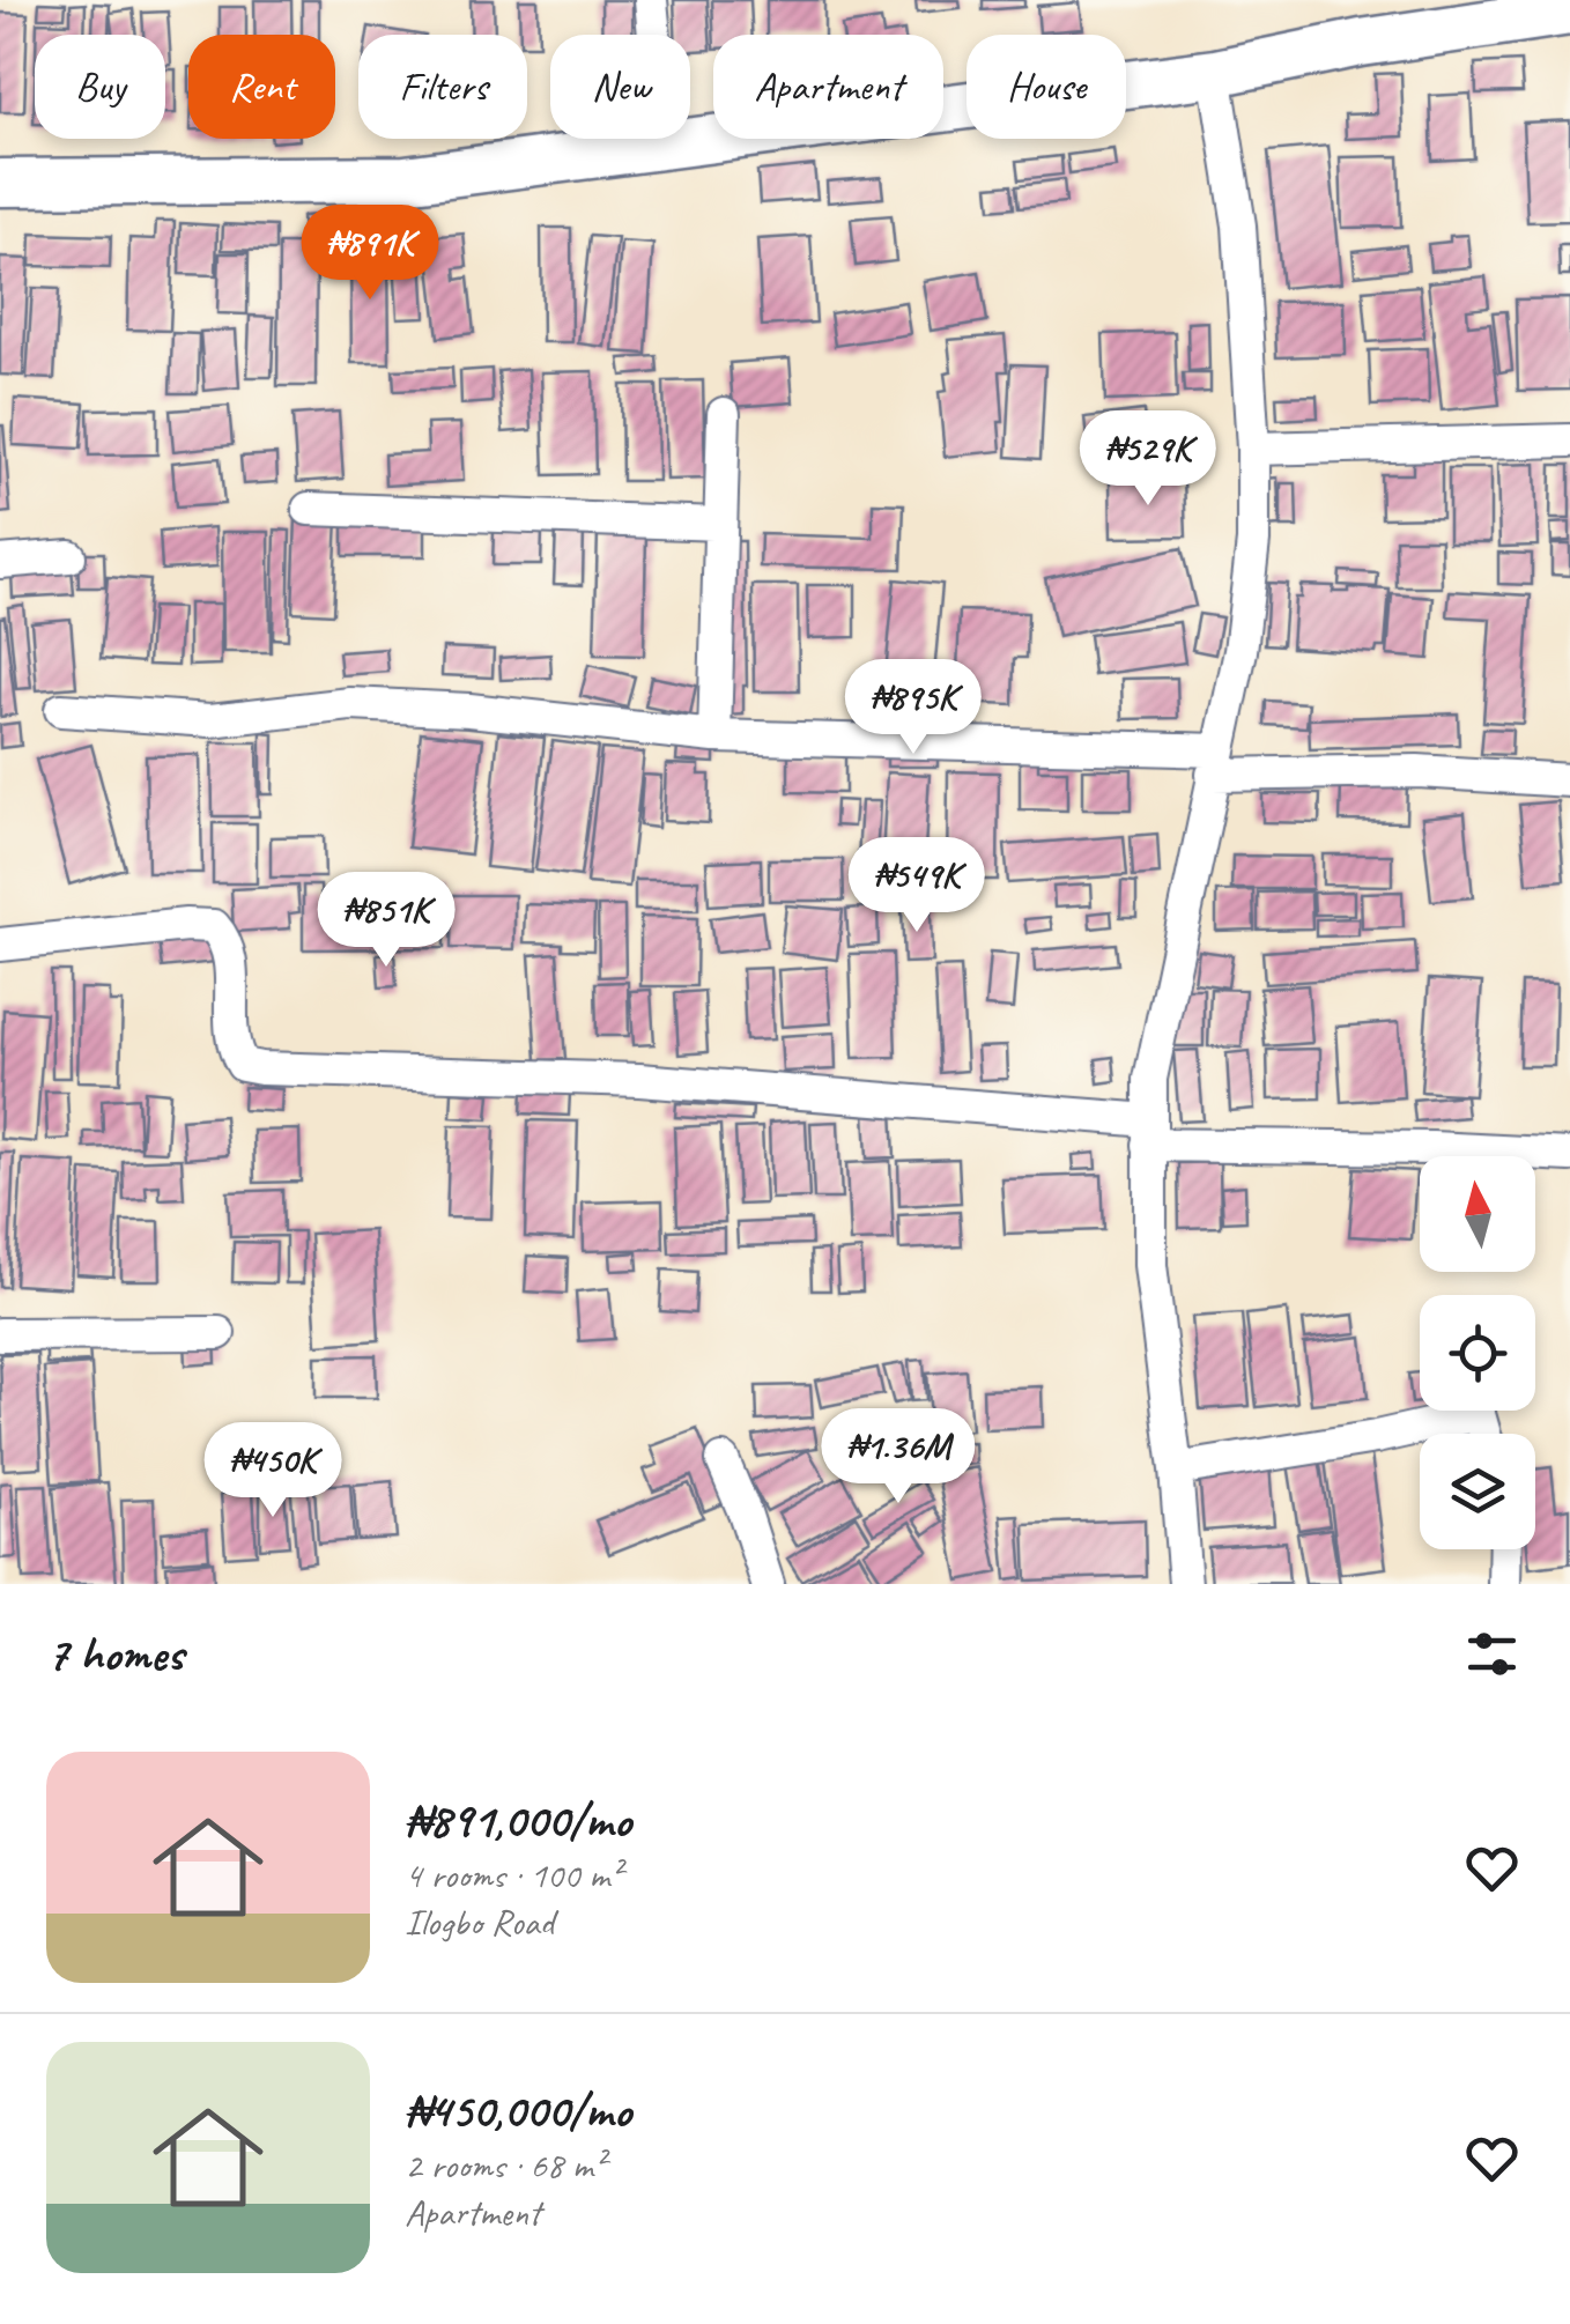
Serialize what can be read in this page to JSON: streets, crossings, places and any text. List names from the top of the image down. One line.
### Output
{"north":"top","page":{"chip":["Buy","Rent","Filters","New","Apartment","House"],"price":["₦891K","₦529K","₦895K","₦549K","₦851K","₦1.36M","₦450K"],"heading":"7 homes","list":[{"name":"₦891,000/mo","note":"4 rooms · 100 m² · Ilogbo Road"},{"name":"₦450,000/mo","note":"2 rooms · 68 m² · Apartment"}]}}
